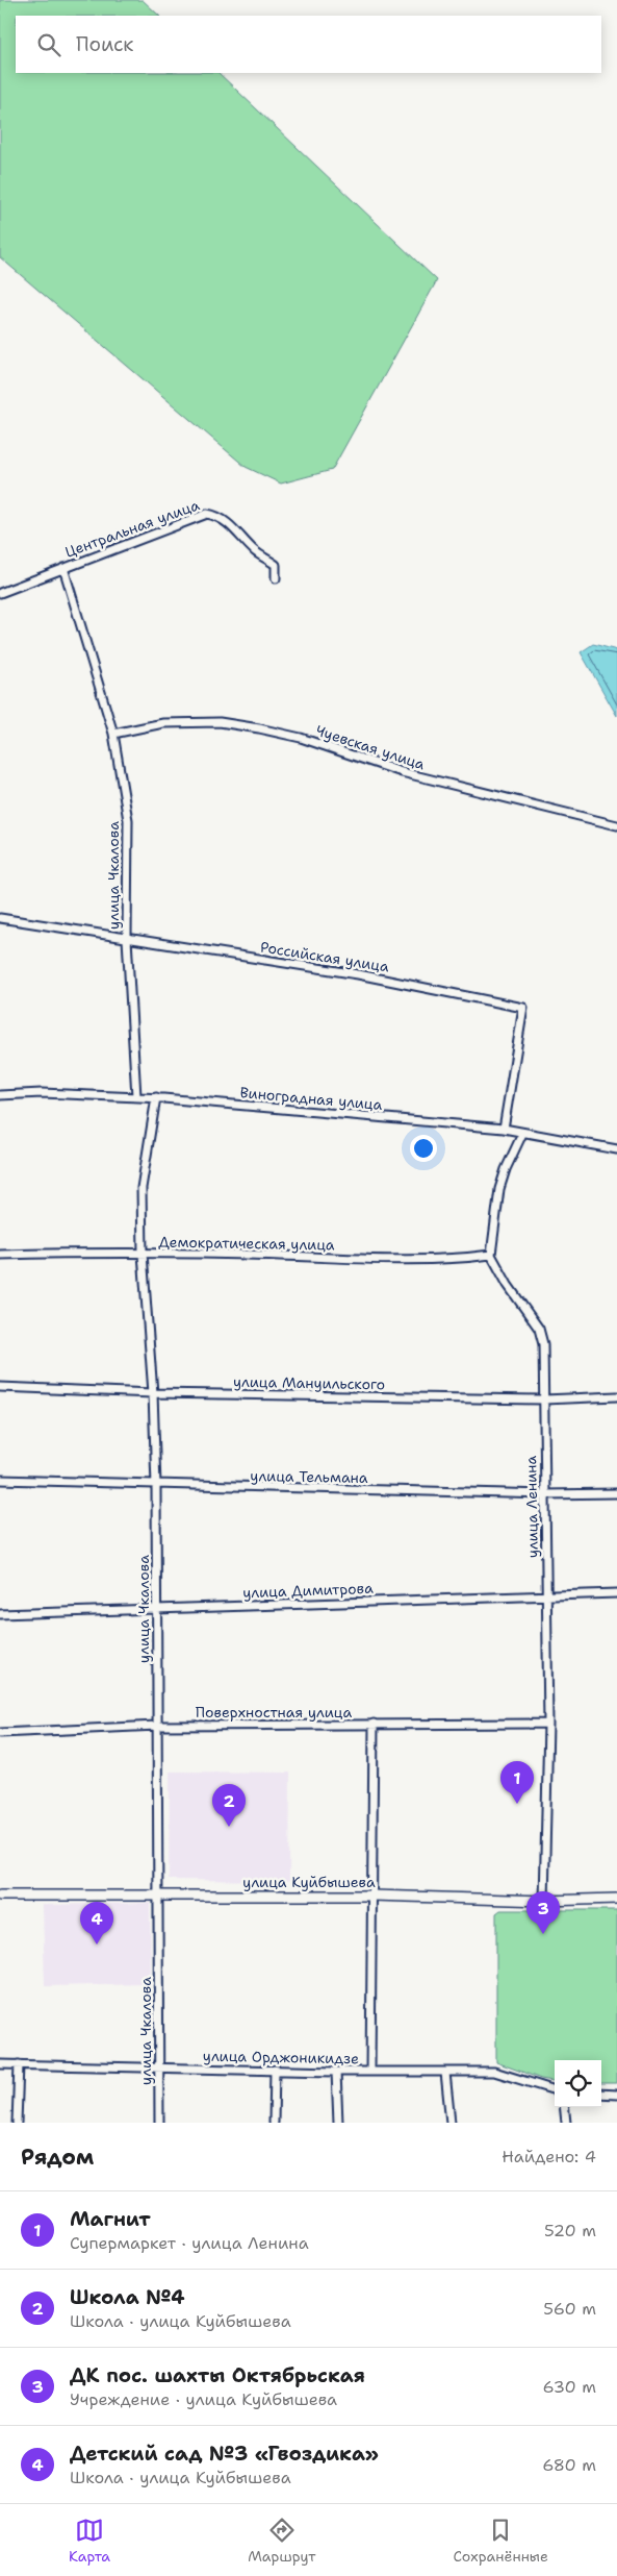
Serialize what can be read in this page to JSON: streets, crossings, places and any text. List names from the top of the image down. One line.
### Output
{"streets":{"street":["Центральная улица","Чуевская улица","улица Чкалова","Российская улица","Виноградная улица","Демократическая улица","улица Мануильского","улица Тельмана","улица Ленина","улица Димитрова","Поверхностная улица","улица Куйбышева","улица Орджоникидзе"]},"crossings":[["Центральная улица","улица Чкалова"],["Чуевская улица","улица Чкалова"],["улица Чкалова","Российская улица"],["улица Чкалова","Виноградная улица"],["улица Чкалова","Демократическая улица"],["улица Чкалова","улица Мануильского"],["улица Чкалова","улица Тельмана"],["улица Чкалова","улица Димитрова"],["улица Чкалова","Поверхностная улица"],["улица Чкалова","улица Куйбышева"],["улица Чкалова","улица Орджоникидзе"],["Российская улица","Виноградная улица"],["Демократическая улица","улица Ленина"],["улица Мануильского","улица Ленина"],["улица Тельмана","улица Ленина"],["улица Ленина","улица Димитрова"],["улица Ленина","Поверхностная улица"],["улица Ленина","улица Куйбышева"]],"page":{"search":"Поиск","pins":["1","2","3","4"],"heading":["Рядом","Найдено: 4"],"list":[{"mark":"1","name":"Магнит","note":"Супермаркет · улица Ленина","value":"520 m"},{"mark":"2","name":"Школа №4","note":"Школа · улица Куйбышева","value":"560 m"},{"mark":"3","name":"ДК пос. шахты Октябрьская","note":"Учреждение · улица Куйбышева","value":"630 m"},{"mark":"4","name":"Детский сад №3 «Гвоздика»","note":"Школа · улица Куйбышева","value":"680 m"}],"nav":["Карта","Маршрут","Сохранённые"]}}
